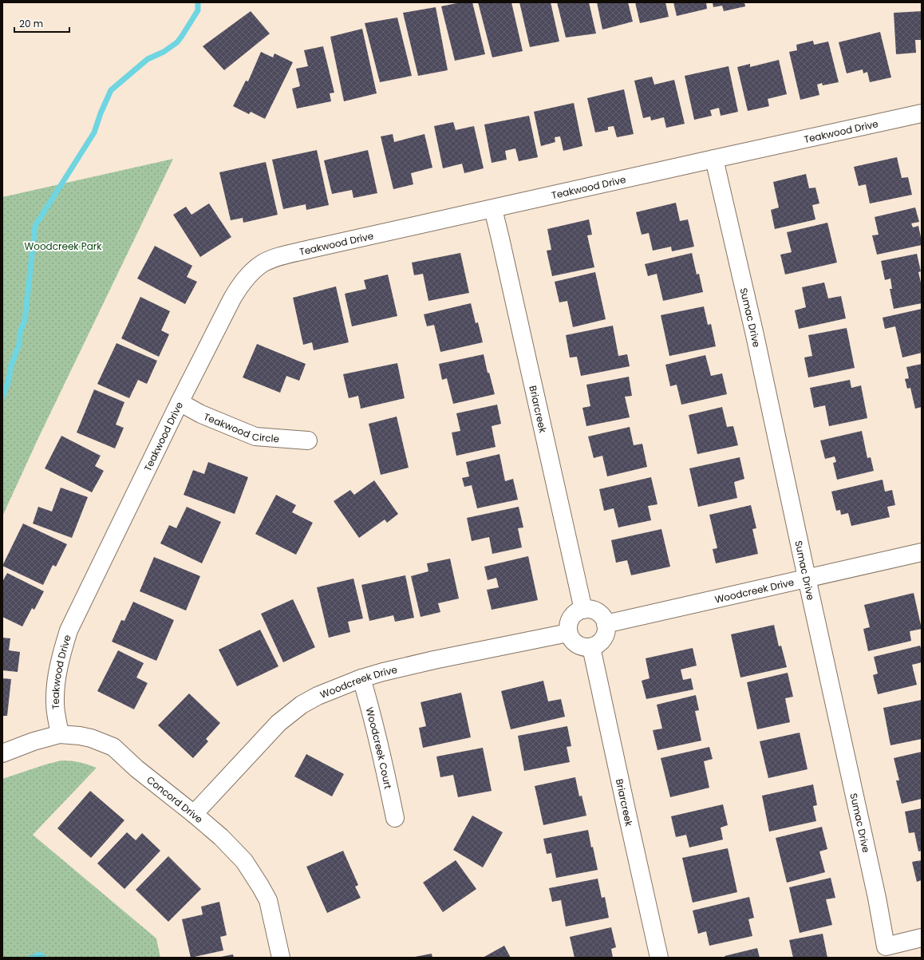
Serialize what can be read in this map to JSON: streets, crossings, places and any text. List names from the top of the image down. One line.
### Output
{"streets":{"street":["Teakwood Drive","Sumac Drive","Briarcreek","Teakwood Circle","Woodcreek Drive","Woodcreek Court","Concord Drive"]},"crossings":[["Teakwood Drive","Sumac Drive"],["Teakwood Drive","Briarcreek"],["Teakwood Drive","Teakwood Circle"],["Teakwood Drive","Concord Drive"],["Sumac Drive","Woodcreek Drive"],["Briarcreek","Woodcreek Drive"],["Woodcreek Drive","Woodcreek Court"],["Woodcreek Drive","Concord Drive"]],"parks":["Woodcreek Park"],"scale_bar":"20 m"}
